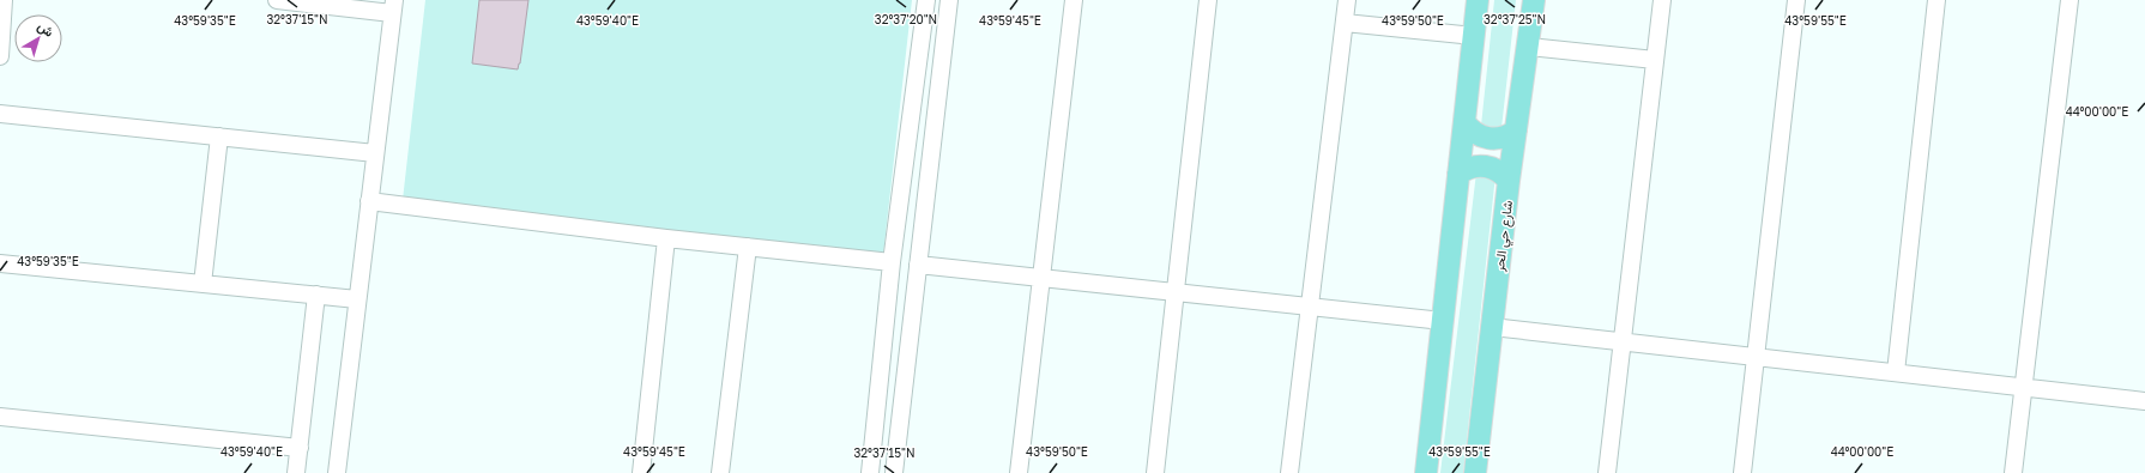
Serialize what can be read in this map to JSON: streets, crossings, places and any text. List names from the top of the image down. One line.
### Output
{"streets":{"main road":["شارع حي الحر"]},"north":"top right","coordinates":["32°37'15\"N","32°37'20\"N","32°37'25\"N","43°59'35\"E","43°59'40\"E","43°59'45\"E","43°59'50\"E","43°59'55\"E","44°00'00\"E"]}
